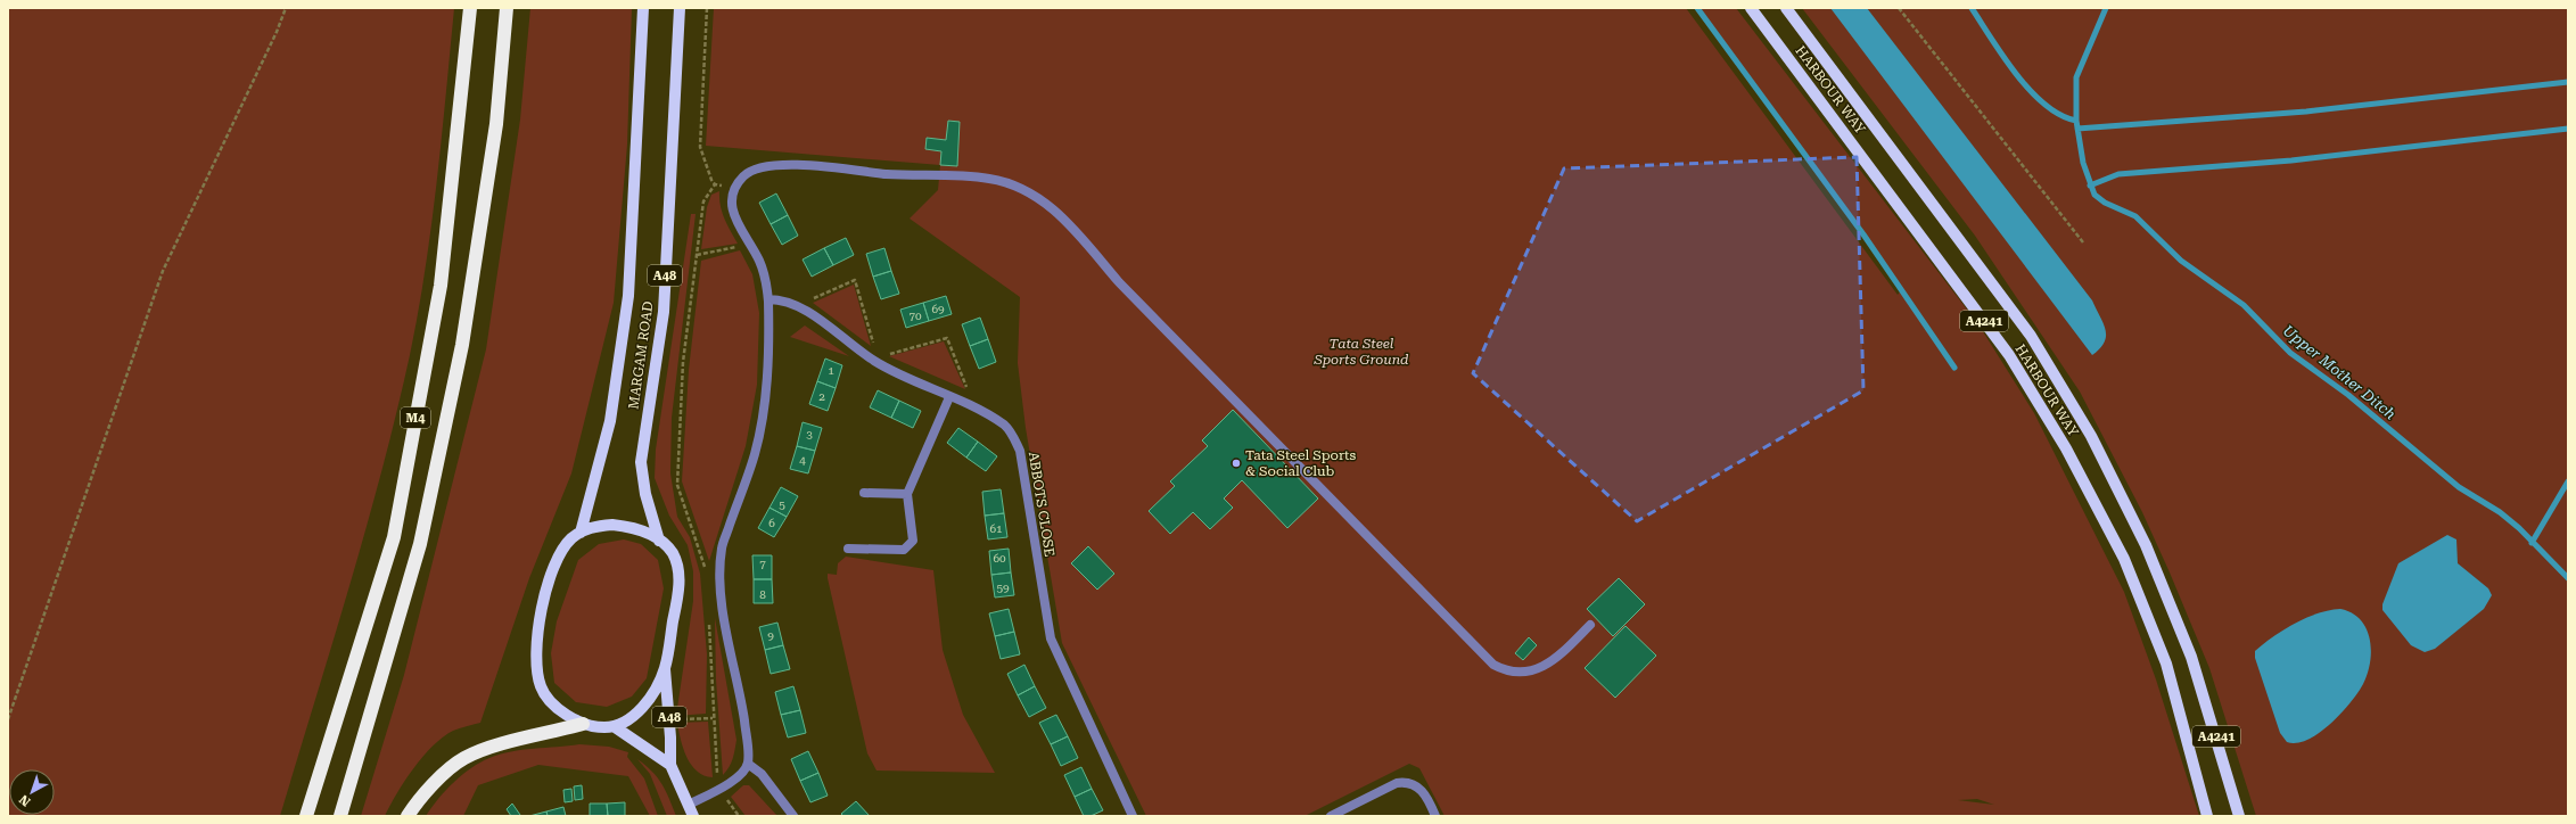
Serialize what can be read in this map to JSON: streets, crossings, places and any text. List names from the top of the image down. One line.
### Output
{"streets":{"highway":["M4"],"main road":["HARBOUR WAY","A48","A4241","MARGAM ROAD"],"street":["ABBOTS CLOSE"]},"water":["Upper Mother Ditch"],"parks":["Tata Steel Sports Ground"],"places":["Tata Steel Sports & Social Club"],"house_numbers":["69","70","1","2","3","4","5","6","61","60","7","59","8","9"],"north":"bottom left"}
